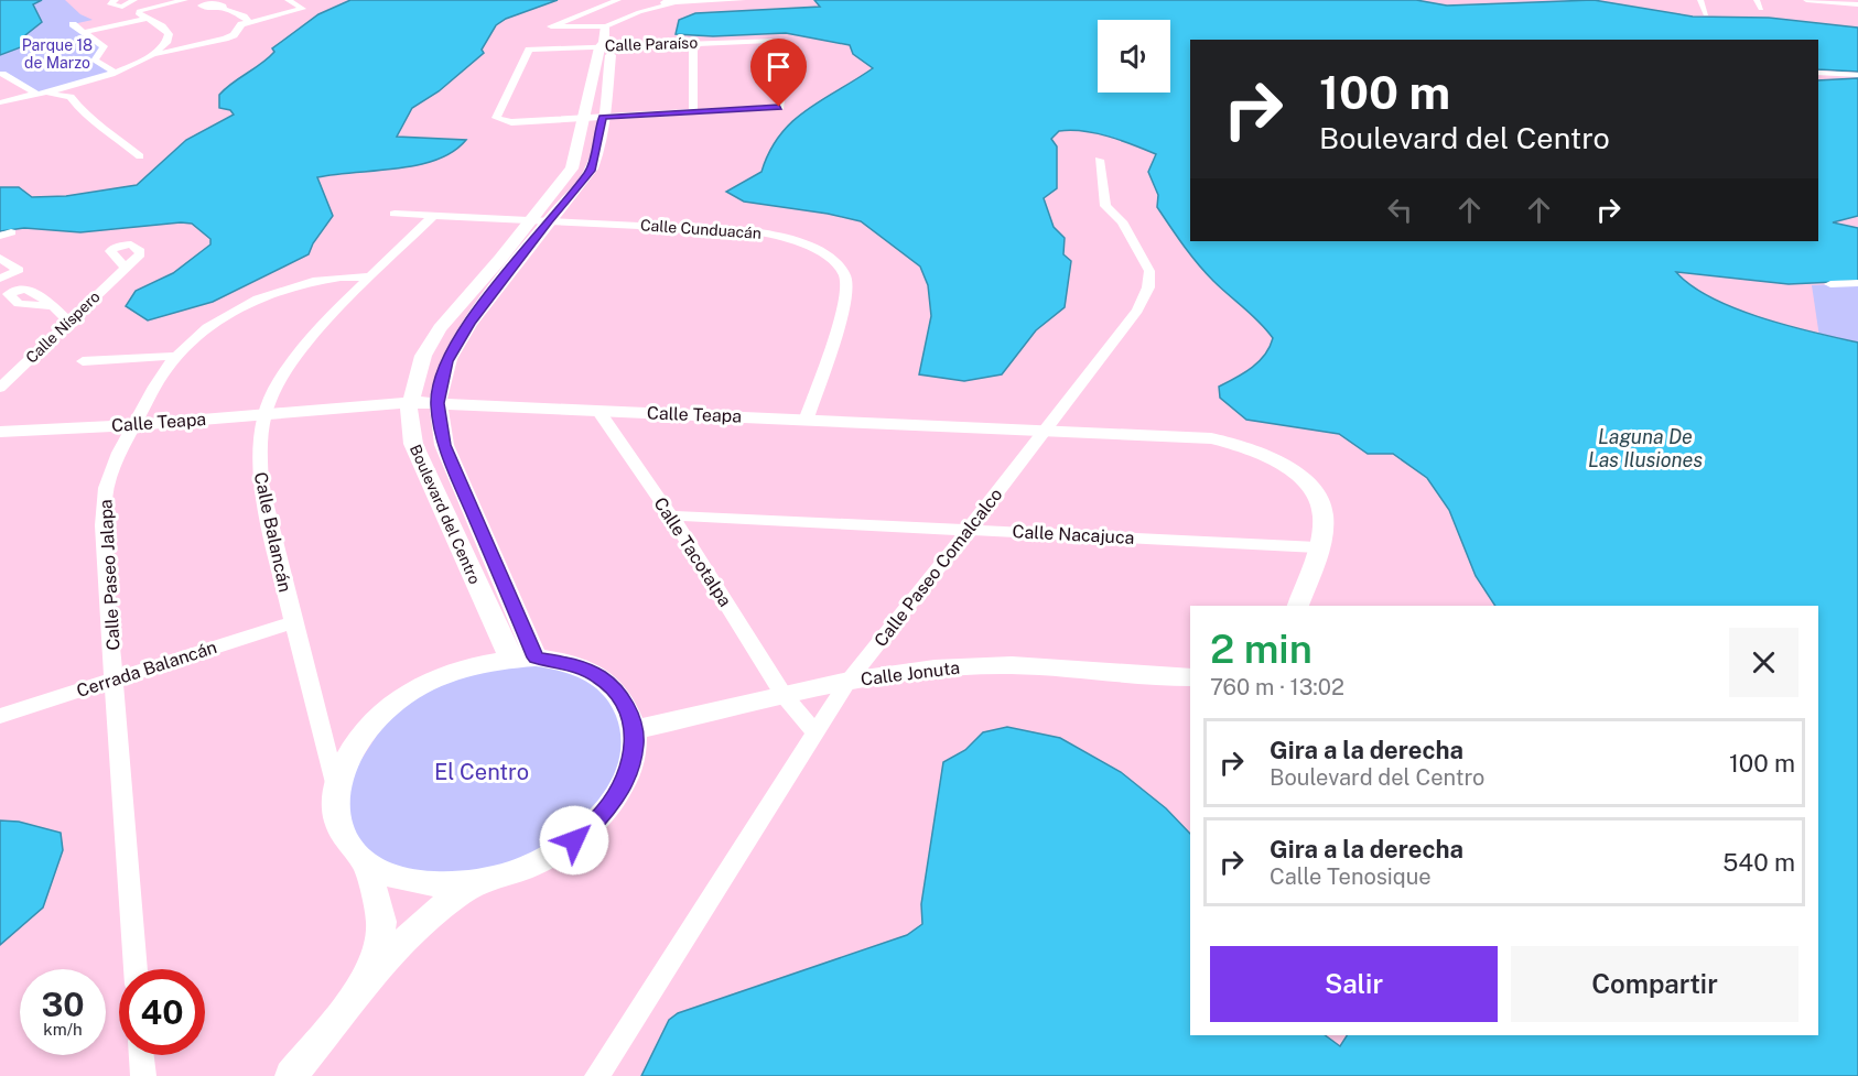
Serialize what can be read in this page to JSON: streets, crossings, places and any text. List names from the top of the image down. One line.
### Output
{"streets":{"street":["Calle Paraíso","Calle Cunduacán","Calle Níspero","Calle Teapa","Boulevard del Centro","Calle Balancán","Calle Nacajuca","Calle Tacotalpa","Calle Paseo Comalcalco","Calle Paseo Jalapa","Cerrada Balancán","Calle Jonuta"]},"crossings":[["Calle Paraíso","Boulevard del Centro"],["Calle Cunduacán","Calle Teapa"],["Calle Cunduacán","Boulevard del Centro"],["Calle Cunduacán","Calle Balancán"],["Calle Teapa","Boulevard del Centro"],["Calle Teapa","Calle Balancán"],["Calle Teapa","Calle Nacajuca"],["Calle Teapa","Calle Tacotalpa"],["Calle Teapa","Calle Paseo Comalcalco"],["Calle Teapa","Calle Paseo Jalapa"],["Calle Balancán","Calle Paseo Jalapa"],["Calle Balancán","Cerrada Balancán"],["Calle Nacajuca","Calle Tacotalpa"],["Calle Nacajuca","Calle Paseo Comalcalco"],["Calle Tacotalpa","Calle Paseo Comalcalco"],["Calle Tacotalpa","Calle Jonuta"],["Calle Paseo Comalcalco","Calle Jonuta"],["Calle Paseo Jalapa","Cerrada Balancán"]],"water":["Laguna De Las Ilusiones"],"parks":["Parque 18 de Marzo","El Centro"],"page":{"turn":["100 m","Boulevard del Centro"],"heading":["2 min","760 m · 13:02"],"list":[{"name":"Gira a la derecha","note":"Boulevard del Centro","value":"100 m"},{"name":"Gira a la derecha","note":"Calle Tenosique","value":"540 m"}],"buttons":["Salir","Compartir"],"speed":"30 km/h","limit":"40"}}
